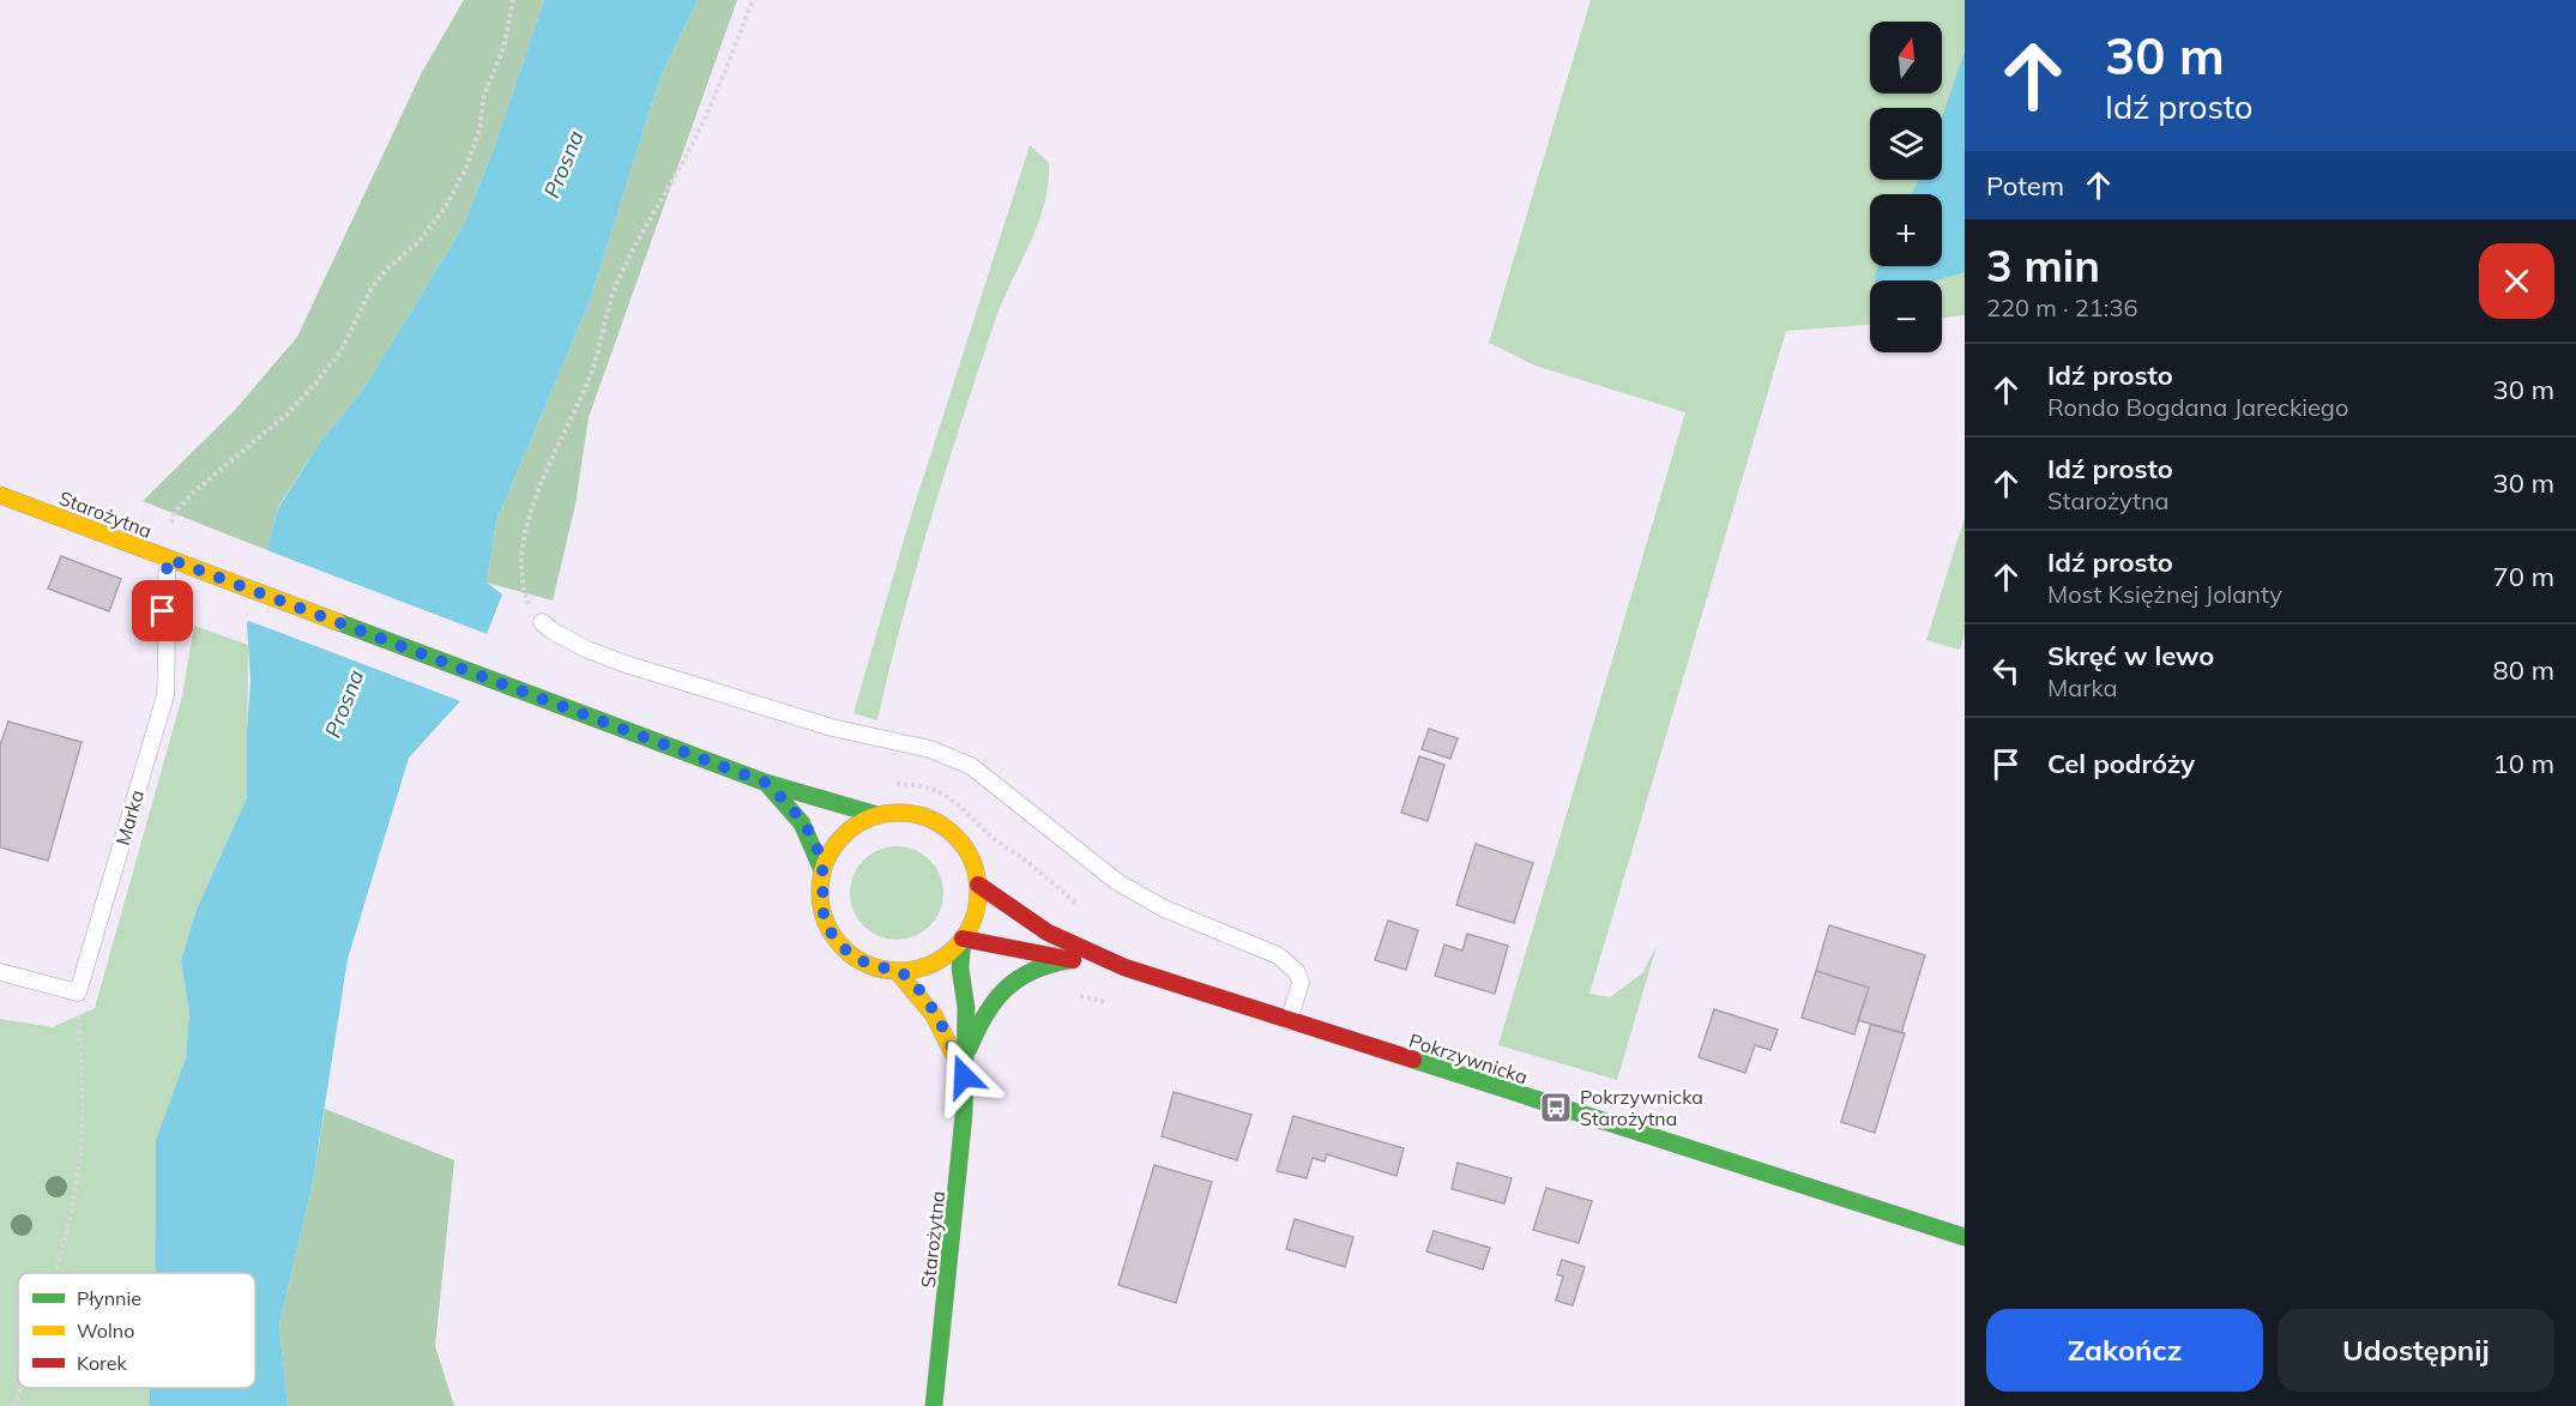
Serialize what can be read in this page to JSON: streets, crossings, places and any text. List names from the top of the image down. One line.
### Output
{"streets":{"street":["Starożytna","Pokrzywnicka"],"lane":["Marka"]},"crossings":[["Starożytna","Marka"],["Starożytna","Pokrzywnicka"]],"water":["Prosna"],"places":{"bus stop":["Pokrzywnicka Starożytna"]},"legend":["Płynnie","Wolno","Korek"],"north":"top","page":{"turn":["30 m","Idź prosto"],"map_buttons":["+","−"],"then":"Potem","heading":["3 min","220 m · 21:36"],"list":[{"name":"Idź prosto","note":"Rondo Bogdana Jareckiego","value":"30 m"},{"name":"Idź prosto","note":"Starożytna","value":"30 m"},{"name":"Idź prosto","note":"Most Księżnej Jolanty","value":"70 m"},{"name":"Skręć w lewo","note":"Marka","value":"80 m"},{"name":"Cel podróży","value":"10 m"}],"buttons":["Zakończ","Udostępnij"]}}
